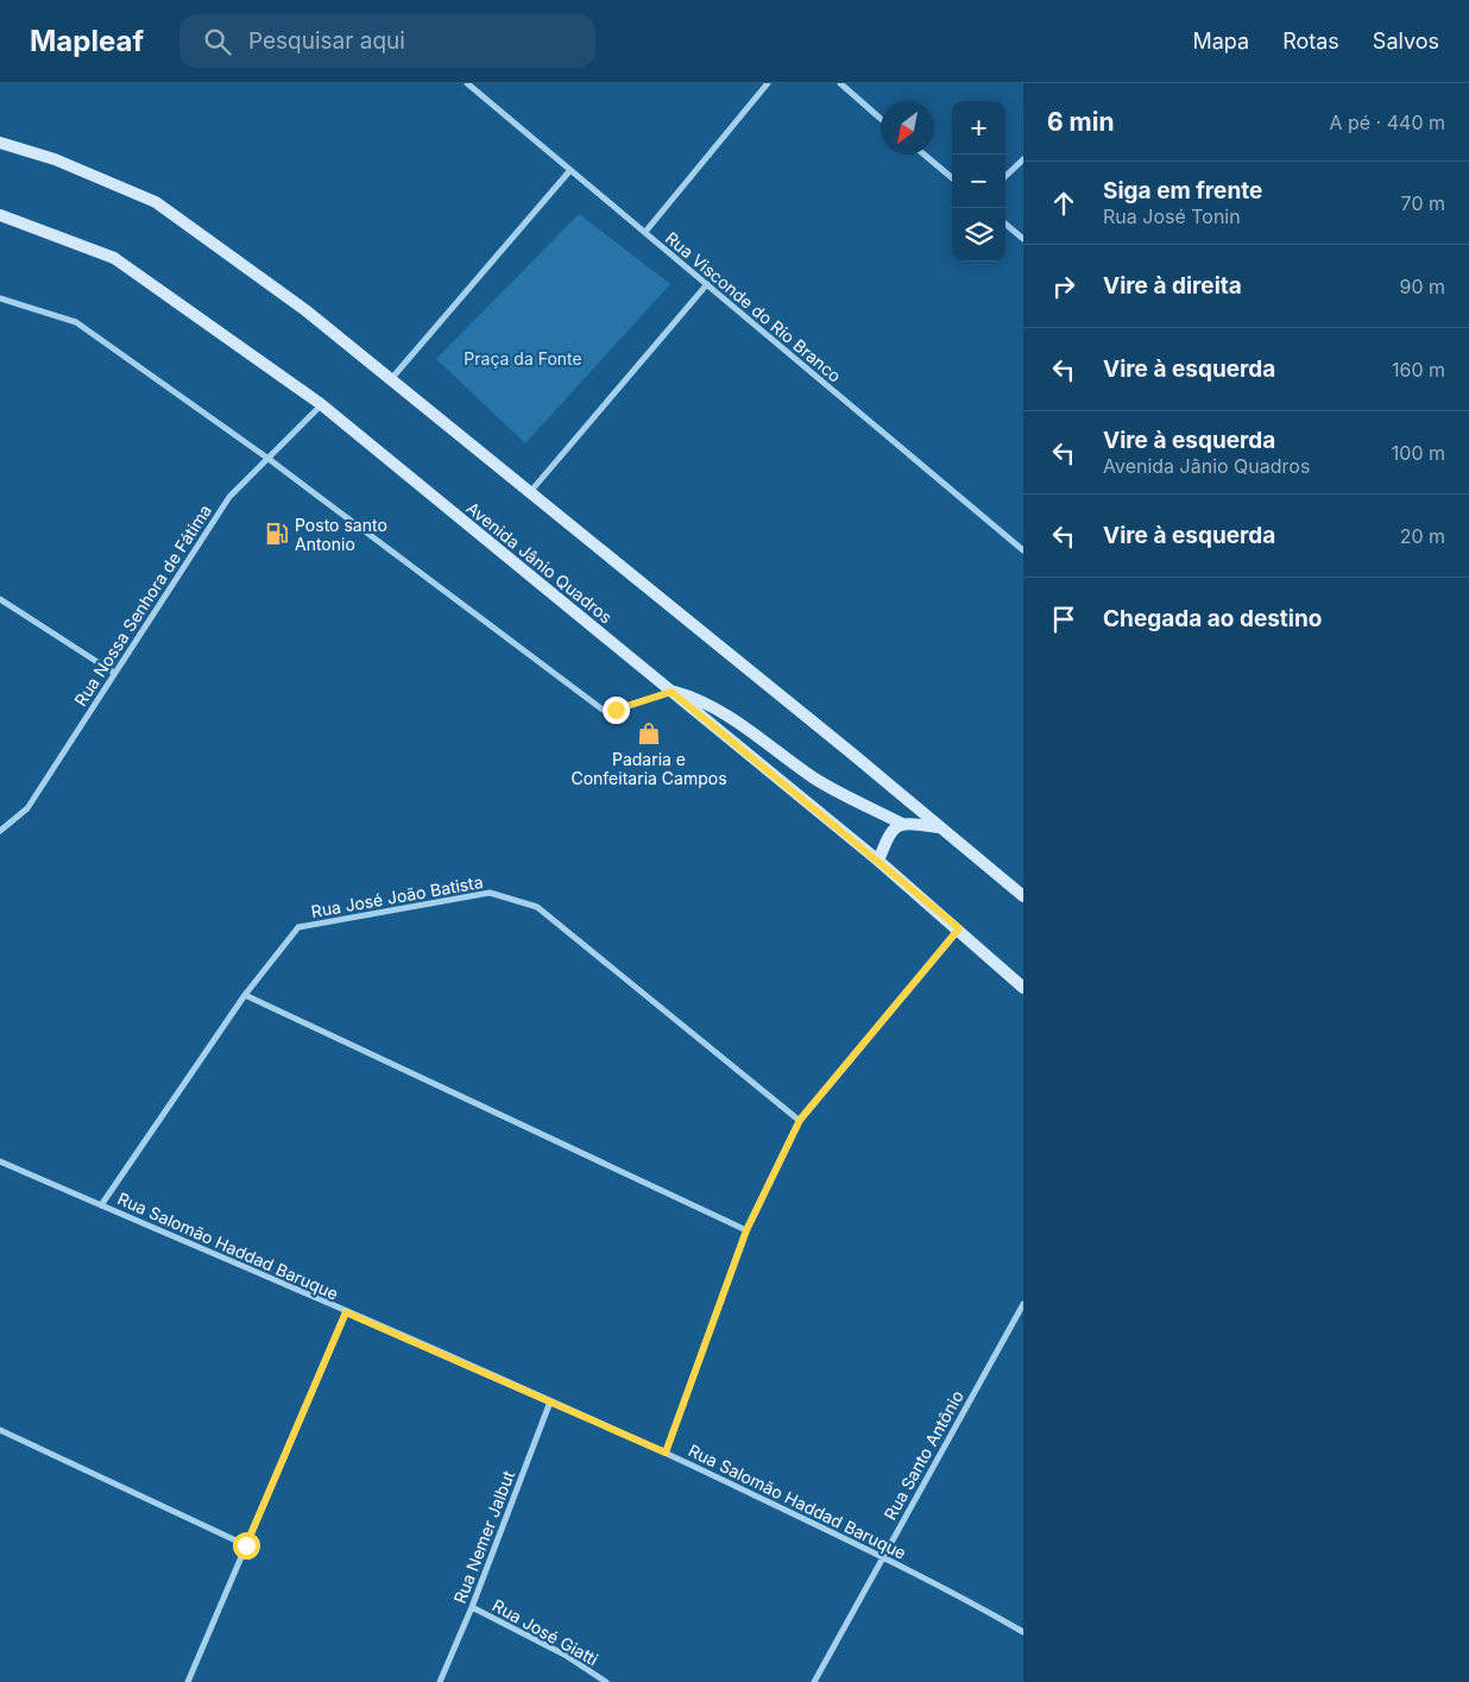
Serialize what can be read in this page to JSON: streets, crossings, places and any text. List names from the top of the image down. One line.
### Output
{"streets":{"main road":["Avenida Jânio Quadros"],"street":["Rua Visconde do Rio Branco","Rua Nossa Senhora de Fátima","Rua José João Batista","Rua Salomão Haddad Baruque","Rua Santo Antônio","Rua Nemer Jalbut","Rua José Giatti"]},"crossings":[["Avenida Jânio Quadros","Rua Nossa Senhora de Fátima"],["Rua José João Batista","Rua Salomão Haddad Baruque"],["Rua Salomão Haddad Baruque","Rua Santo Antônio"],["Rua Salomão Haddad Baruque","Rua Nemer Jalbut"],["Rua Nemer Jalbut","Rua José Giatti"]],"parks":["Praça da Fonte"],"places":{"fuel station":["Posto santo Antonio"],"shop":["Padaria e Confeitaria Campos"]},"north":"bottom left","page":{"header":"Mapleaf","search":"Pesquisar aqui","nav":["Mapa","Rotas","Salvos"],"heading":["6 min","A pé · 440 m"],"map_buttons":["+","−"],"list":[["Siga em frente","Rua José Tonin","70 m"],["Vire à direita","90 m"],["Vire à esquerda","160 m"],["Vire à esquerda","Avenida Jânio Quadros","100 m"],["Vire à esquerda","20 m"],"Chegada ao destino"]}}
